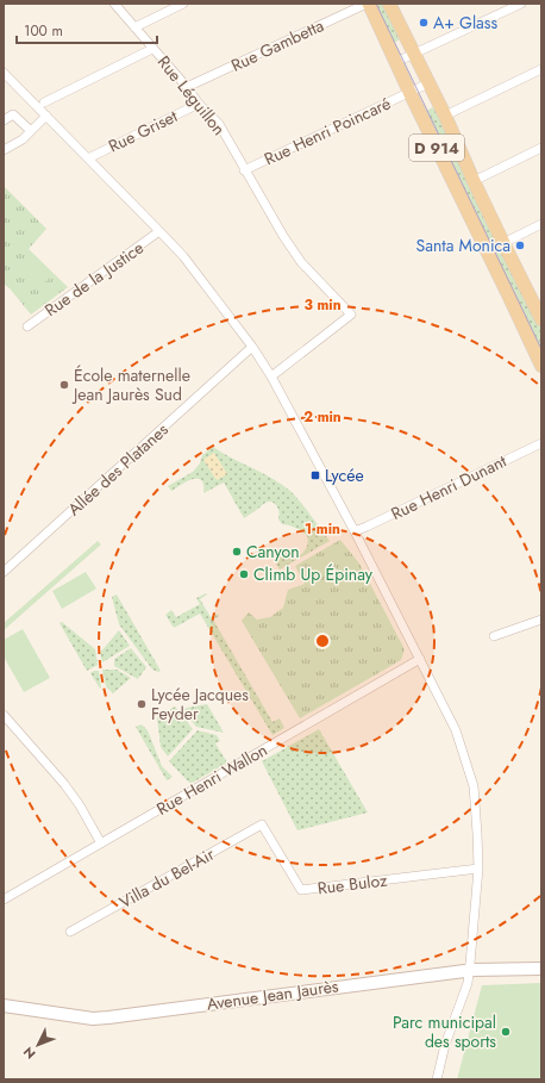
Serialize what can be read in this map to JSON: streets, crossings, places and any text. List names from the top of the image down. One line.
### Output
{"streets":{"main road":["D 914"],"street":["Rue Gambetta","Rue Léguillon","Rue Griset","Rue Henri Poincaré","Rue de la Justice","Allée des Platanes","Rue Henri Dunant","Rue Henri Wallon","Villa du Bel-Air","Rue Buloz","Avenue Jean Jaurès"]},"crossings":[["Rue Gambetta","Rue Léguillon"],["Rue Gambetta","D 914"],["Rue Léguillon","Rue Griset"],["Rue Léguillon","Rue Henri Poincaré"],["Rue Henri Poincaré","D 914"],["Villa du Bel-Air","Rue Buloz"]],"places":{"other":["A+ Glass","Santa Monica","École maternelle Jean Jaurès Sud","Canyon","Climb Up Épinay","Lycée Jacques Feyder","Parc municipal des sports"],"transit":["Lycée"]},"scale_bar":"100 m","north":"bottom left","rings":["3 min","2 min","1 min"]}
